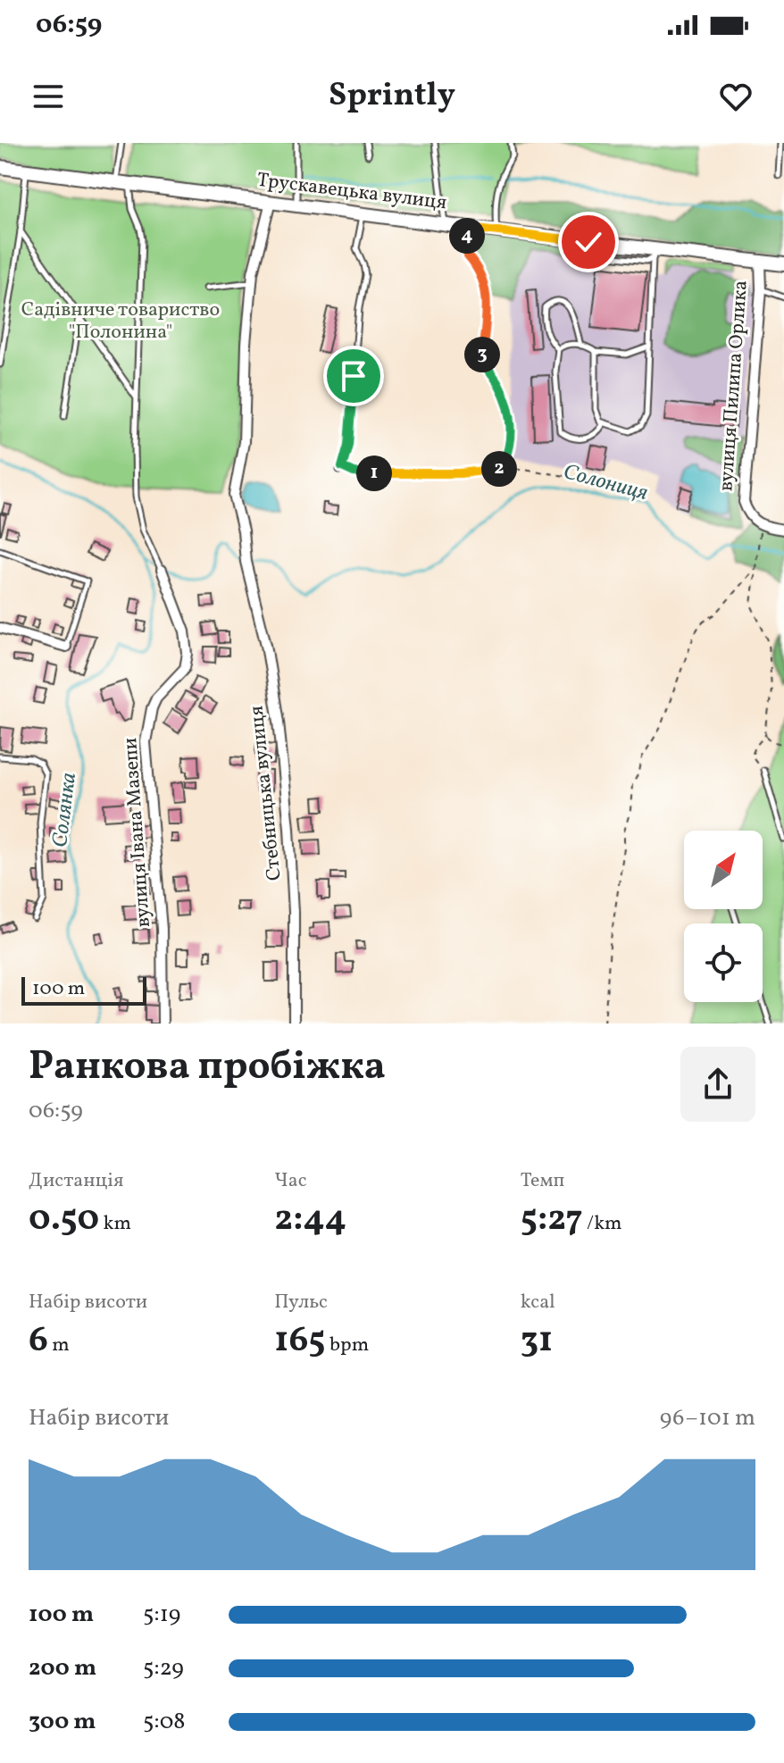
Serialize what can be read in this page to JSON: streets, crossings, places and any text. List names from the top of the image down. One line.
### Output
{"streets":{"street":["Трускавецька вулиця","вулиця Пилипа Орлика","Стебницька вулиця","вулиця Івана Мазепи"]},"crossings":[["Трускавецька вулиця","вулиця Пилипа Орлика"],["Трускавецька вулиця","Стебницька вулиця"]],"water":["Солониця","Солянка"],"parks":["Садівниче товариство \"Полонина\""],"scale_bar":"100 m","north":"top right","page":{"status":"06:59","header":"Sprintly","pins":["4","3","2","1"],"scale":"100 m","heading":["Ранкова пробіжка","06:59"],"stats":[["Дистанція","0.50 km"],["Час","2:44"],["Темп","5:27 /km"],["Набір висоти","6 m"],["Пульс","165 bpm"],["kcal","31"]],"chart":["Набір висоти","96–101 m"],"list":[{"name":"100 m","note":"5:19"},{"name":"200 m","note":"5:29"},{"name":"300 m","note":"5:08"}]}}
